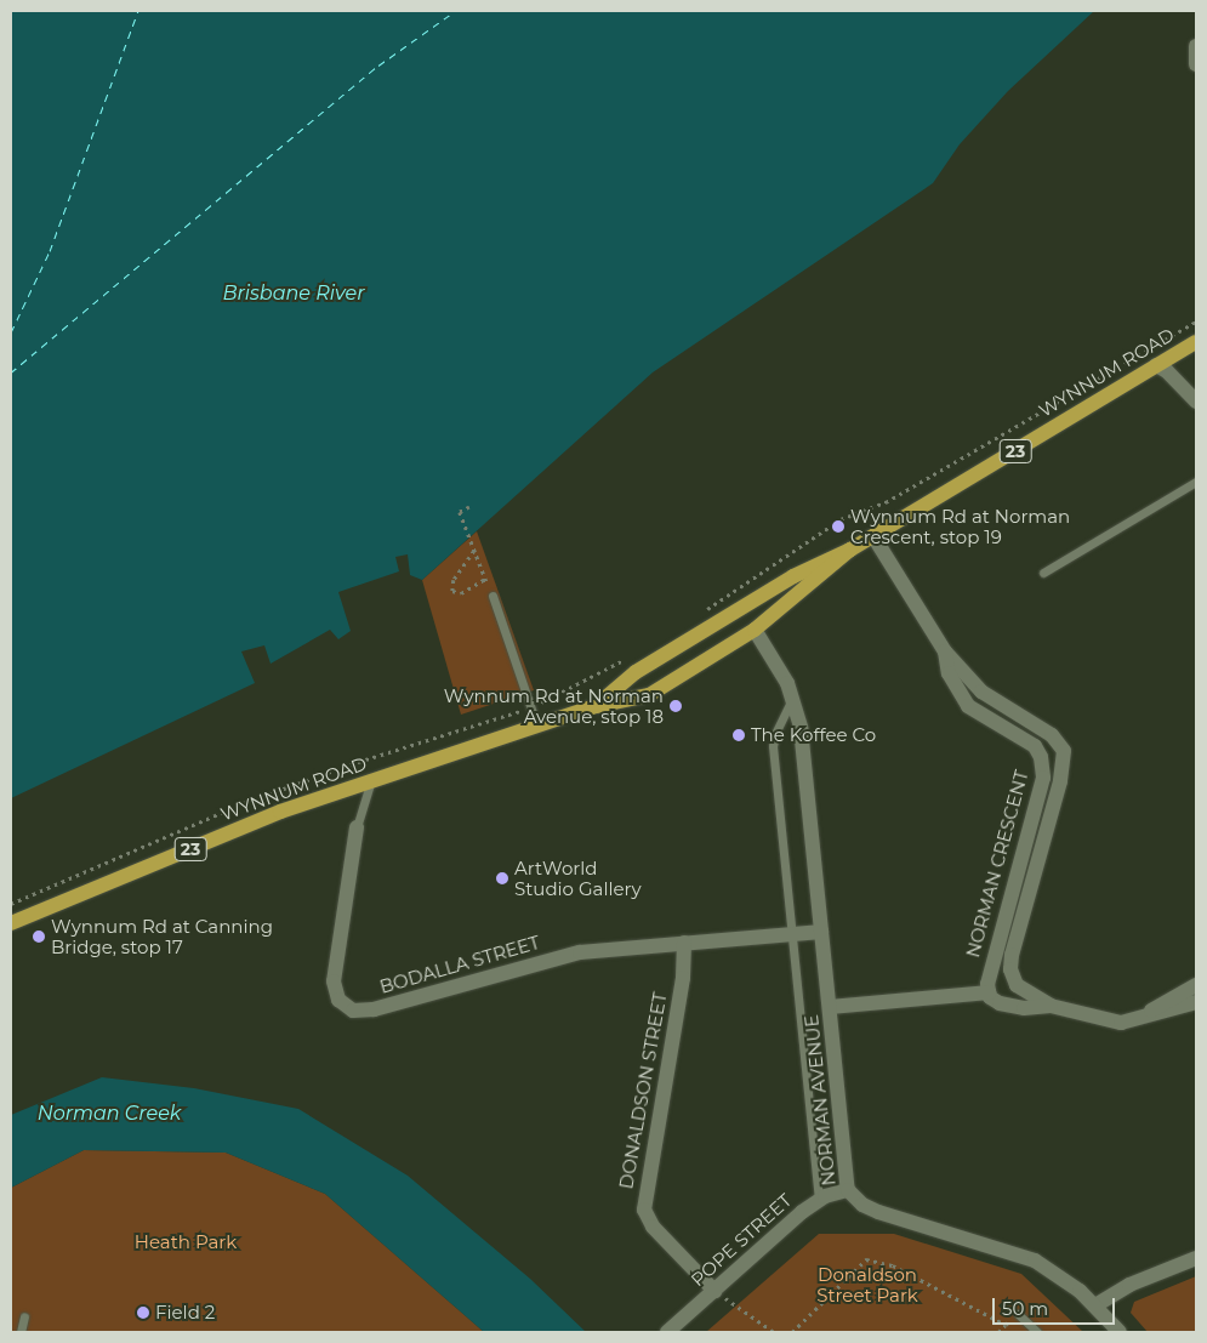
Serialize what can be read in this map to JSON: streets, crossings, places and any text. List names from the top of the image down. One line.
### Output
{"streets":{"main road":["WYNNUM ROAD","23","NORMAN AVENUE"],"street":["NORMAN CRESCENT","BODALLA STREET","DONALDSON STREET","POPE STREET"]},"crossings":[["WYNNUM ROAD","NORMAN CRESCENT"],["WYNNUM ROAD","BODALLA STREET"],["WYNNUM ROAD","NORMAN AVENUE"],["BODALLA STREET","DONALDSON STREET"],["BODALLA STREET","NORMAN AVENUE"],["DONALDSON STREET","POPE STREET"],["NORMAN AVENUE","POPE STREET"]],"water":["Brisbane River","Norman Creek"],"parks":["Heath Park","Donaldson Street Park"],"places":["Wynnum Rd at Norman Crescent, stop 19","Wynnum Rd at Norman Avenue, stop 18","The Koffee Co","ArtWorld Studio Gallery","Wynnum Rd at Canning Bridge, stop 17","Field 2"],"scale_bar":"50 m"}
